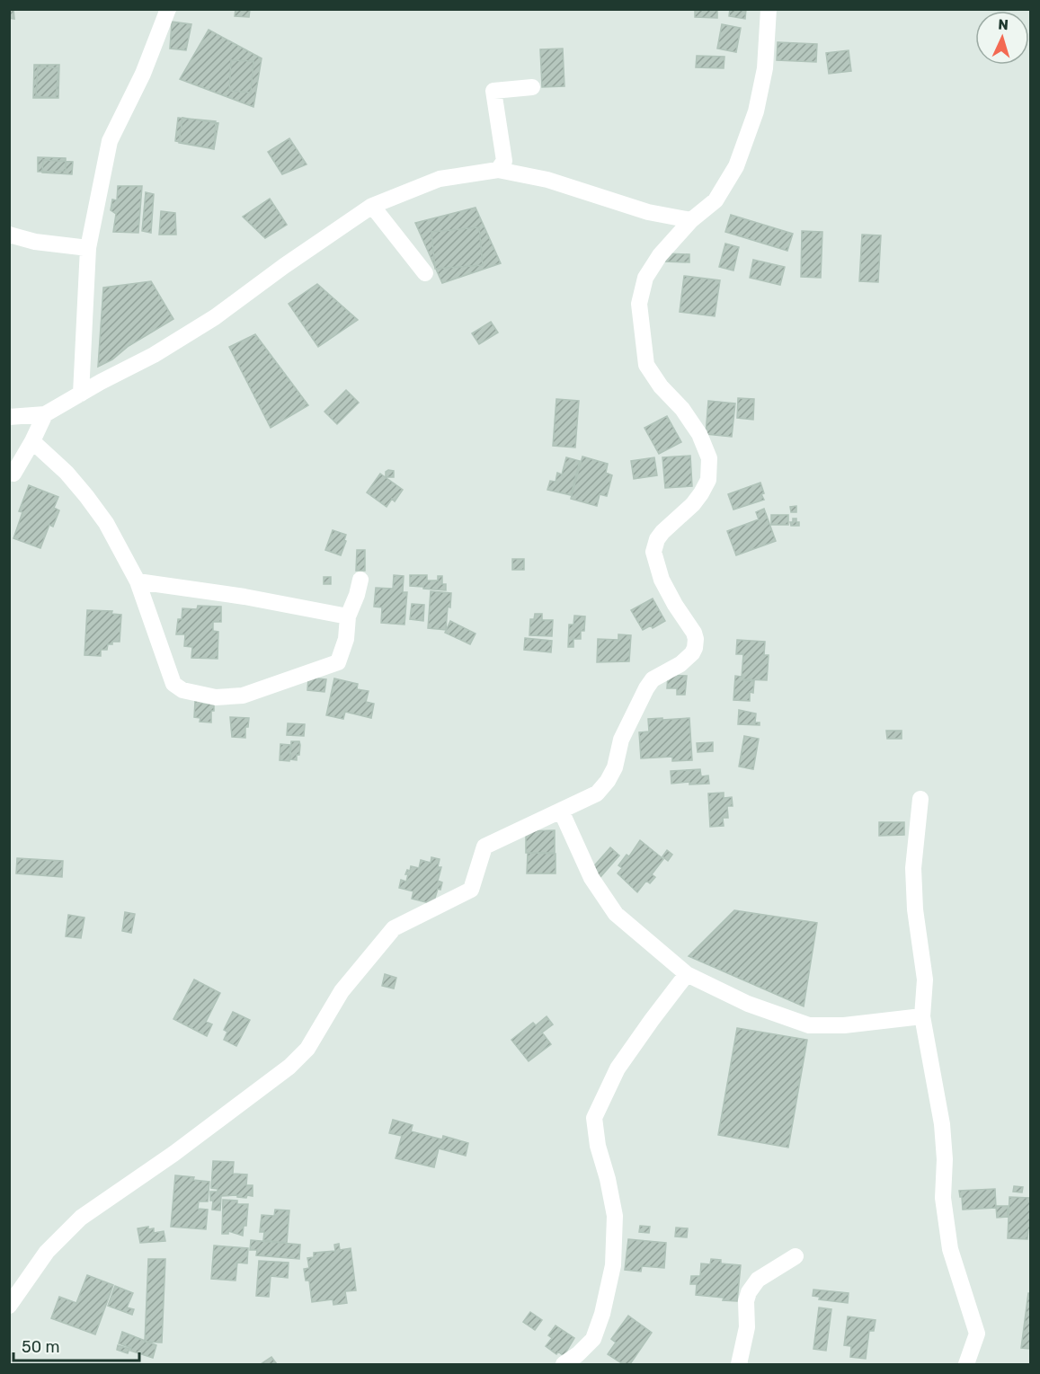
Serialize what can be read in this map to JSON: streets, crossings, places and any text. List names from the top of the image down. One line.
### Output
{"scale_bar":"50 m","north":"top"}
